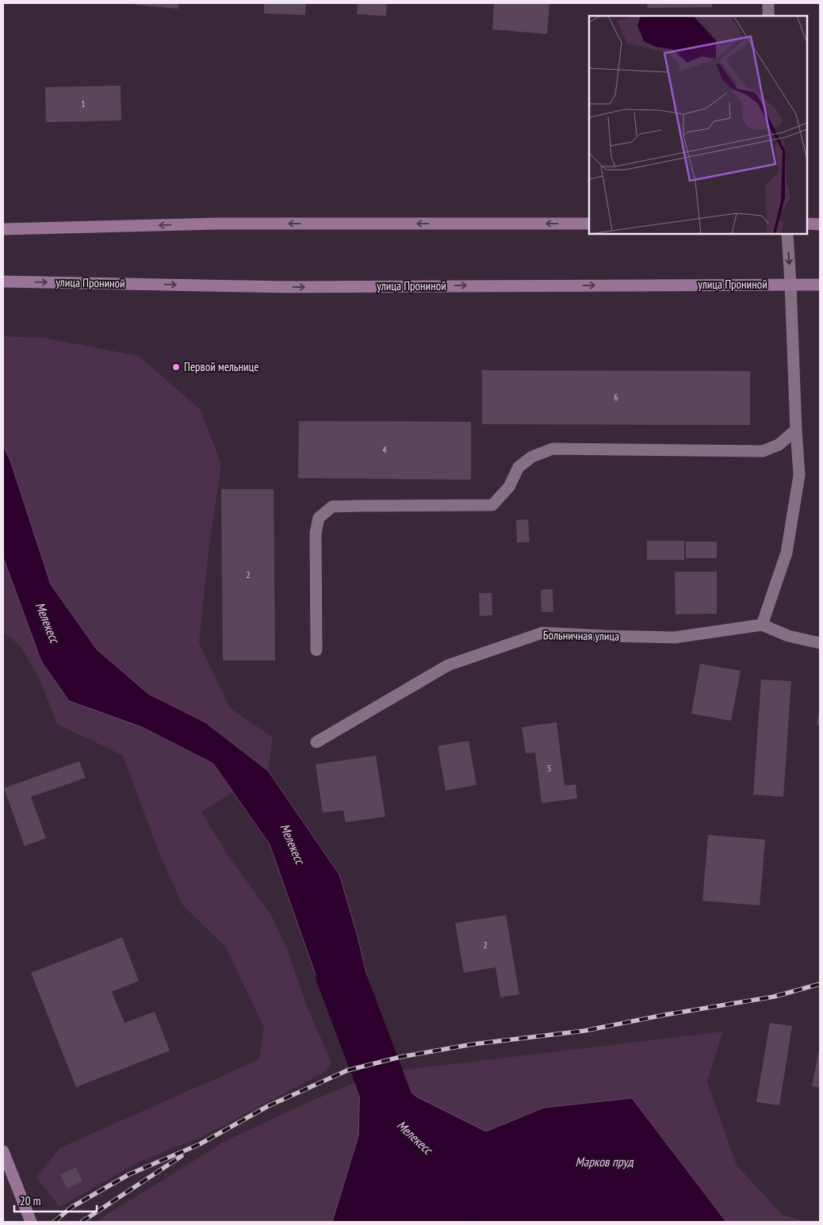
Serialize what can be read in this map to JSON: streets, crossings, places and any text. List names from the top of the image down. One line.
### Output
{"streets":{"main road":["улица Прониной"],"street":["Больничная улица"]},"water":["Мелекесс","Марков пруд"],"places":["Первой мельнице"],"house_numbers":["1","6","4","2","5","2"],"scale_bar":"20 m"}
